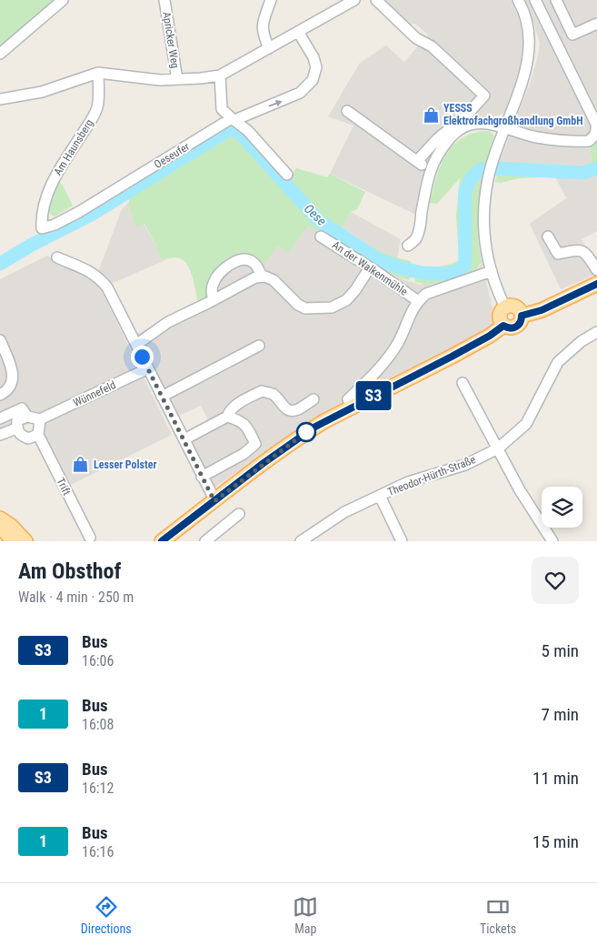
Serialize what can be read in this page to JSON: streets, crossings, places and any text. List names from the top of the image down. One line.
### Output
{"streets":{"street":["Apricker Weg","Am Haunsberg","Oeseufer","An der Walkenmühle","Wünnefeld","Theodor-Hürth-Straße","Trift"]},"crossings":[["Am Haunsberg","Oeseufer"],["Wünnefeld","Trift"]],"water":["Oese"],"places":{"shop":["YESSS Elektrofachgroßhandlung GmbH","Lesser Polster"]},"lines":["bus line S3"],"page":{"on_map":"S3","heading":["Am Obsthof","Walk · 4 min · 250 m"],"list":[{"mark":"S3","name":"Bus","note":"16:06","value":"5 min"},{"mark":"1","name":"Bus","note":"16:08","value":"7 min"},{"mark":"S3","name":"Bus","note":"16:12","value":"11 min"},{"mark":"1","name":"Bus","note":"16:16","value":"15 min"}],"tabs":["Directions","Map","Tickets"]}}
